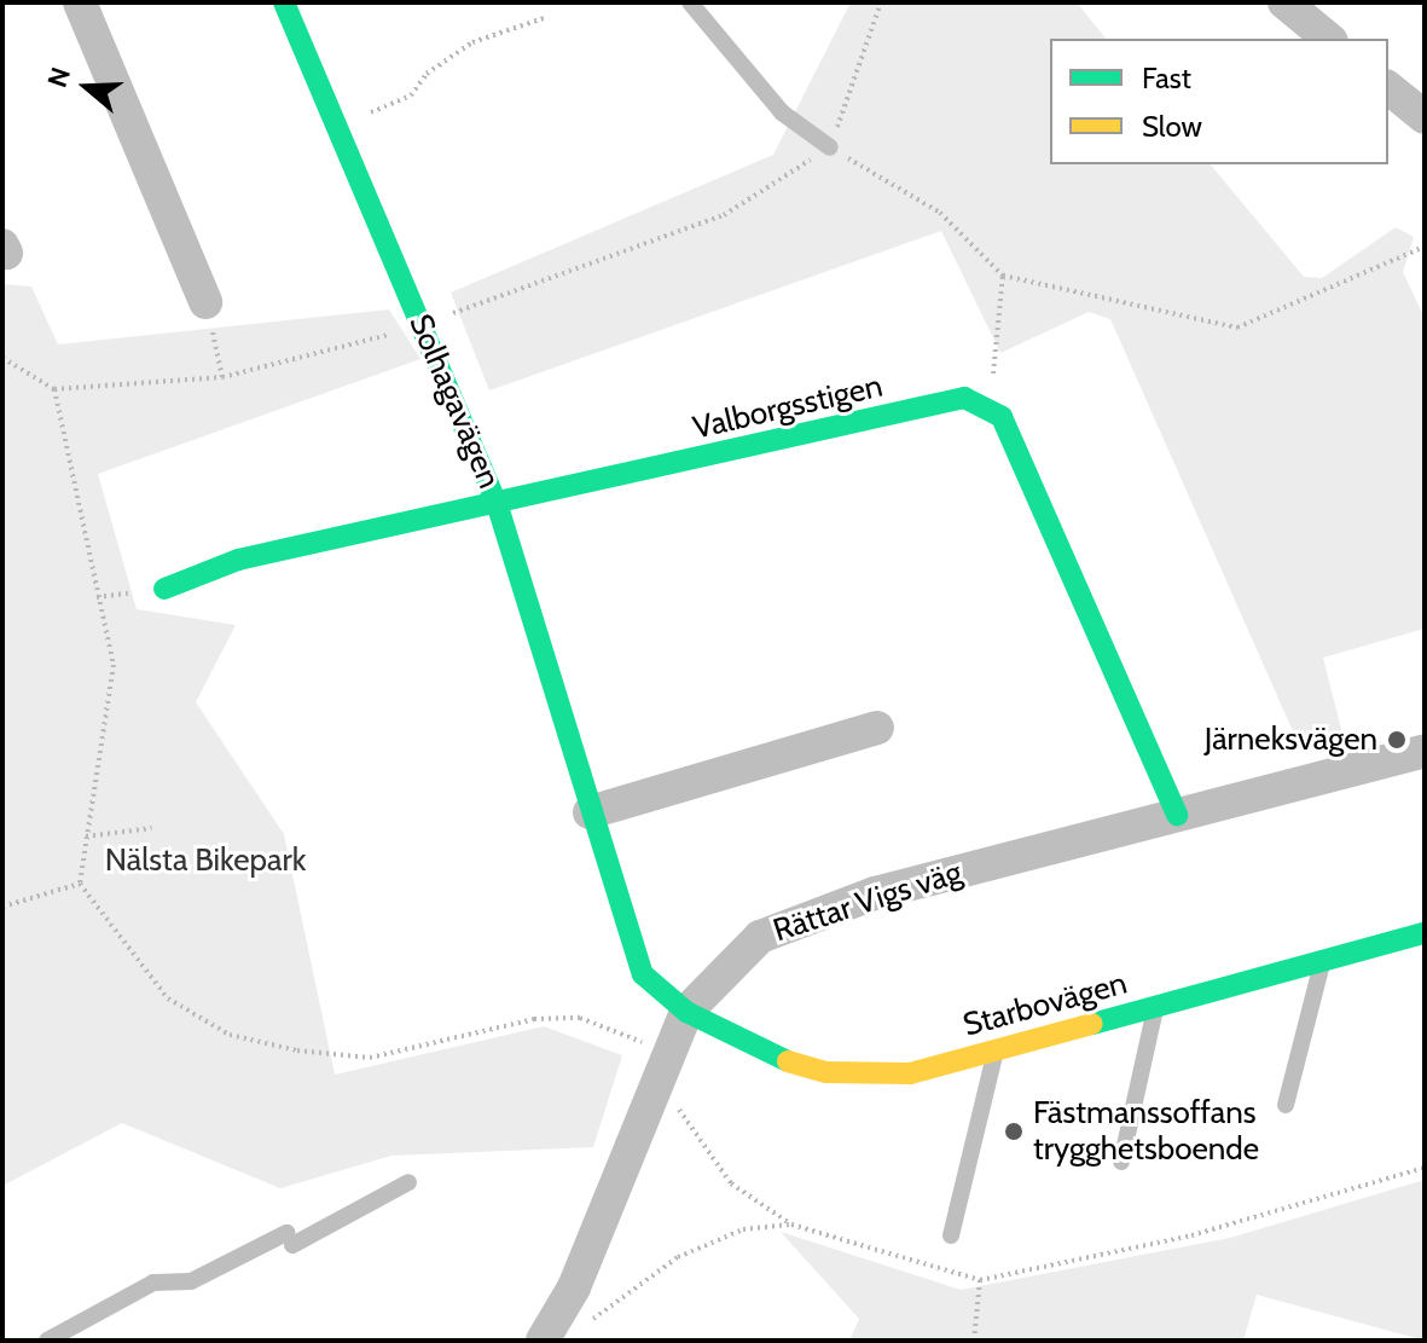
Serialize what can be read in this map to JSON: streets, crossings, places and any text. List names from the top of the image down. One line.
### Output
{"streets":{"street":["Solhagavägen","Valborgsstigen","Rättar Vigs väg","Starbovägen"]},"crossings":[["Solhagavägen","Valborgsstigen"],["Solhagavägen","Rättar Vigs väg"],["Solhagavägen","Starbovägen"],["Rättar Vigs väg","Starbovägen"]],"parks":["Nälsta Bikepark"],"places":["Järneksvägen","Fästmanssoffans trygghetsboende"],"legend":["Fast","Slow"],"north":"left"}
